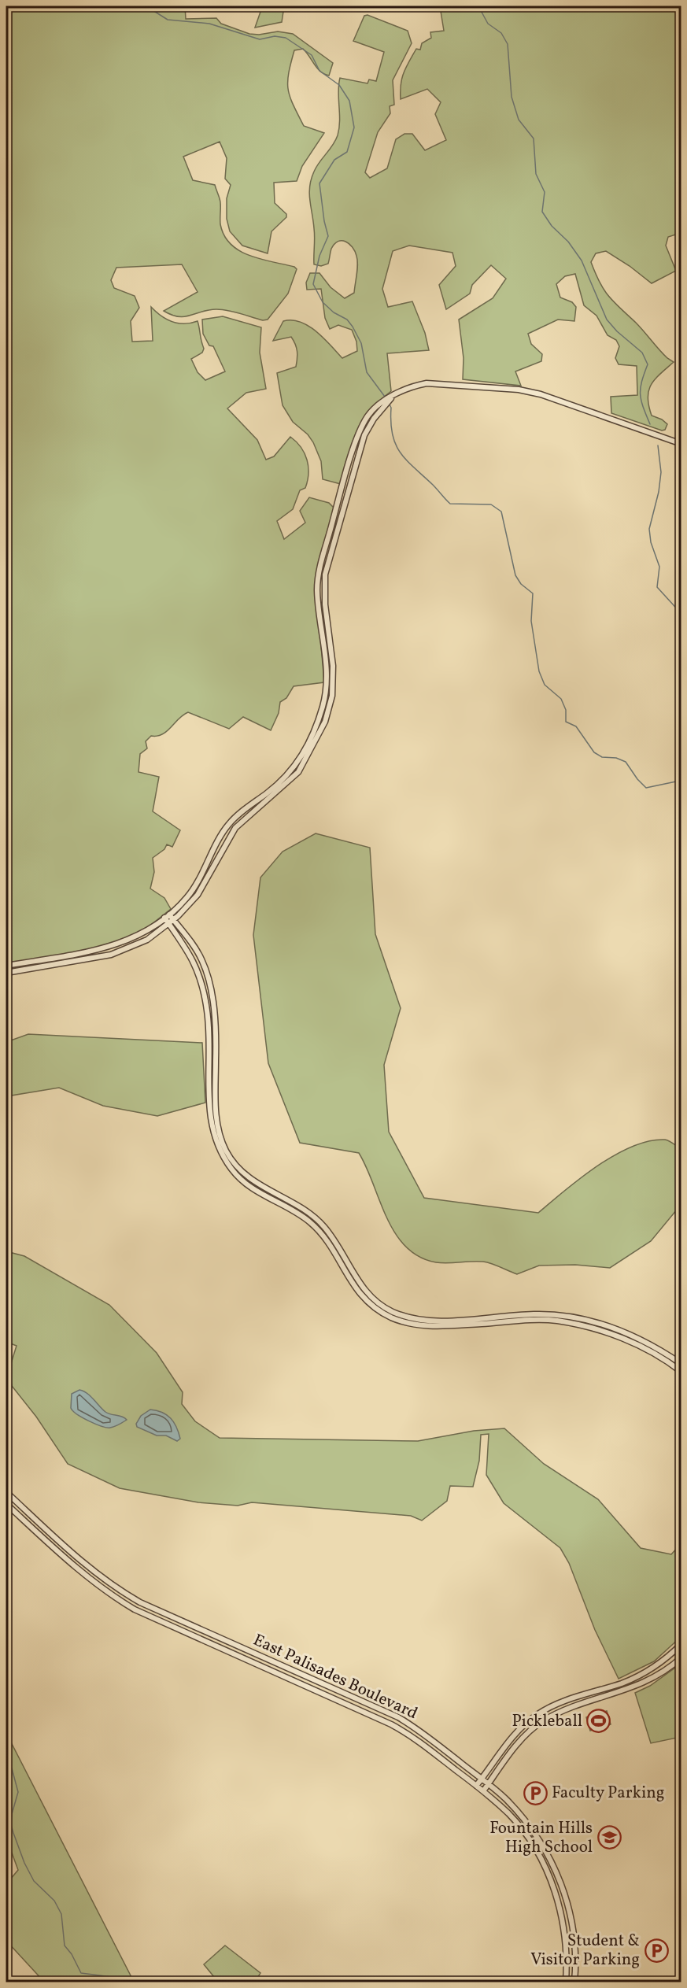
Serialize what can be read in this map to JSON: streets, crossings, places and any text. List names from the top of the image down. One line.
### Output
{"streets":{"street":["East Palisades Boulevard"]},"places":{"sports":["Pickleball"],"parking":["Faculty Parking","Student & Visitor Parking"],"school or university":["Fountain Hills High School"]}}
